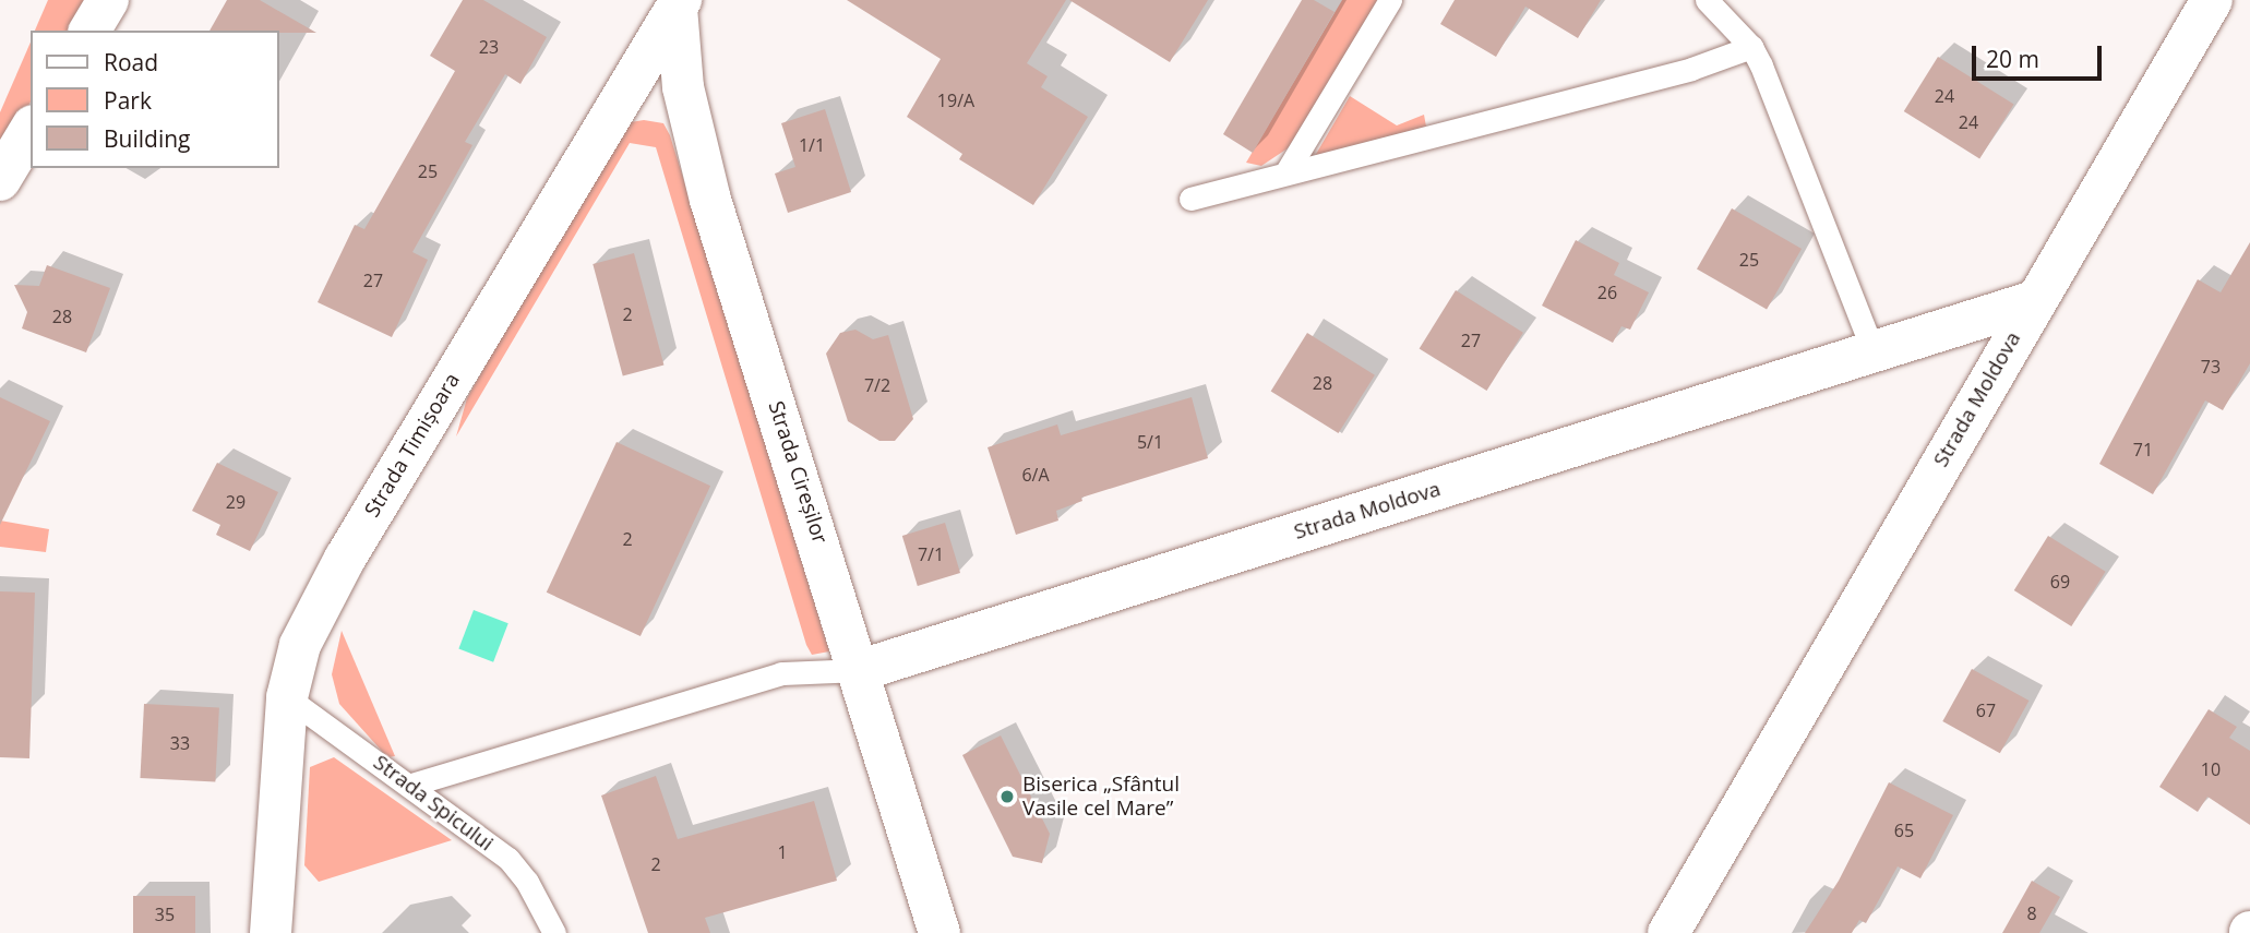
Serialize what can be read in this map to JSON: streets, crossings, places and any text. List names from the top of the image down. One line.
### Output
{"streets":{"street":["Strada Moldova","Strada Timișoara","Strada Cireșilor"],"lane":["Strada Spicului"]},"crossings":[["Strada Moldova","Strada Cireșilor"],["Strada Timișoara","Strada Cireșilor"],["Strada Timișoara","Strada Spicului"]],"places":["Biserica „Sfântul Vasile cel Mare”"],"house_numbers":["23","24","19/A","24","1/1","25","25","27","26","2","28","27","73","28","7/2","5/1","71","6/A","29","2","7/1","69","67","33","10","65","1","2","8","35"],"legend":["Road","Park","Building"],"scale_bar":"20 m"}
